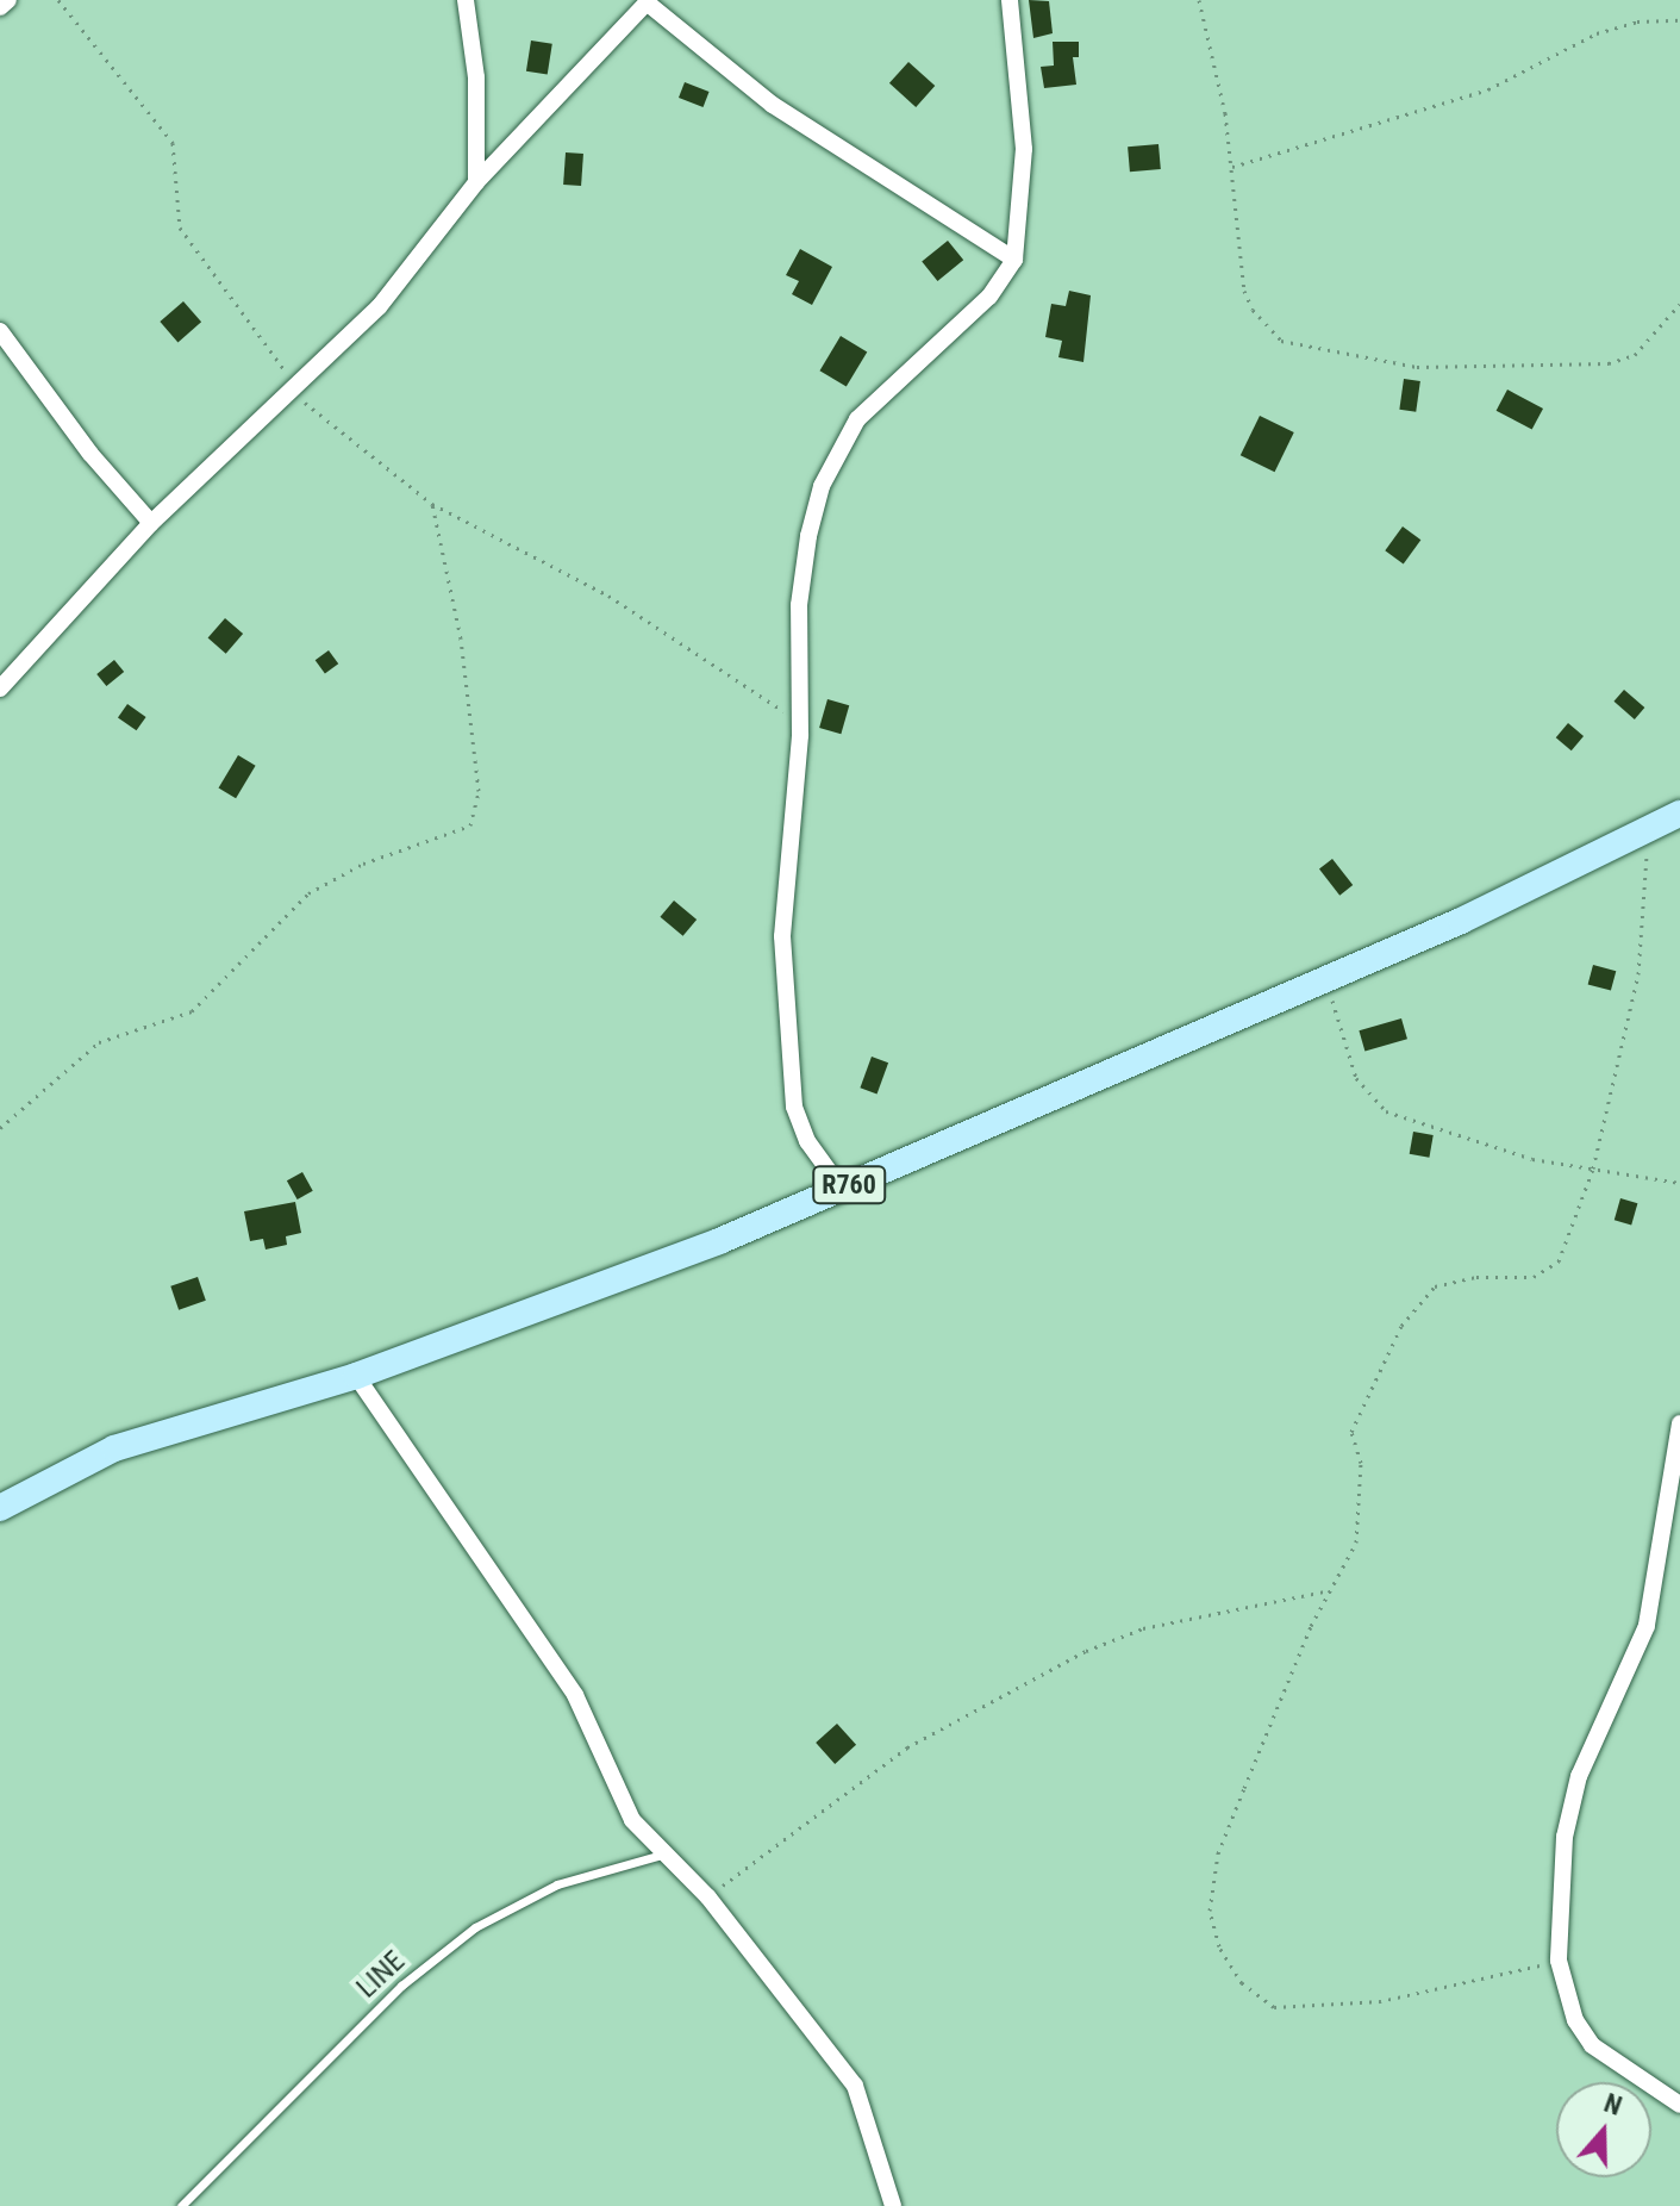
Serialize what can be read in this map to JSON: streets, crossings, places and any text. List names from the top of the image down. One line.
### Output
{"streets":{"main road":["R760"],"lane":["LINE"]},"north":"top"}
